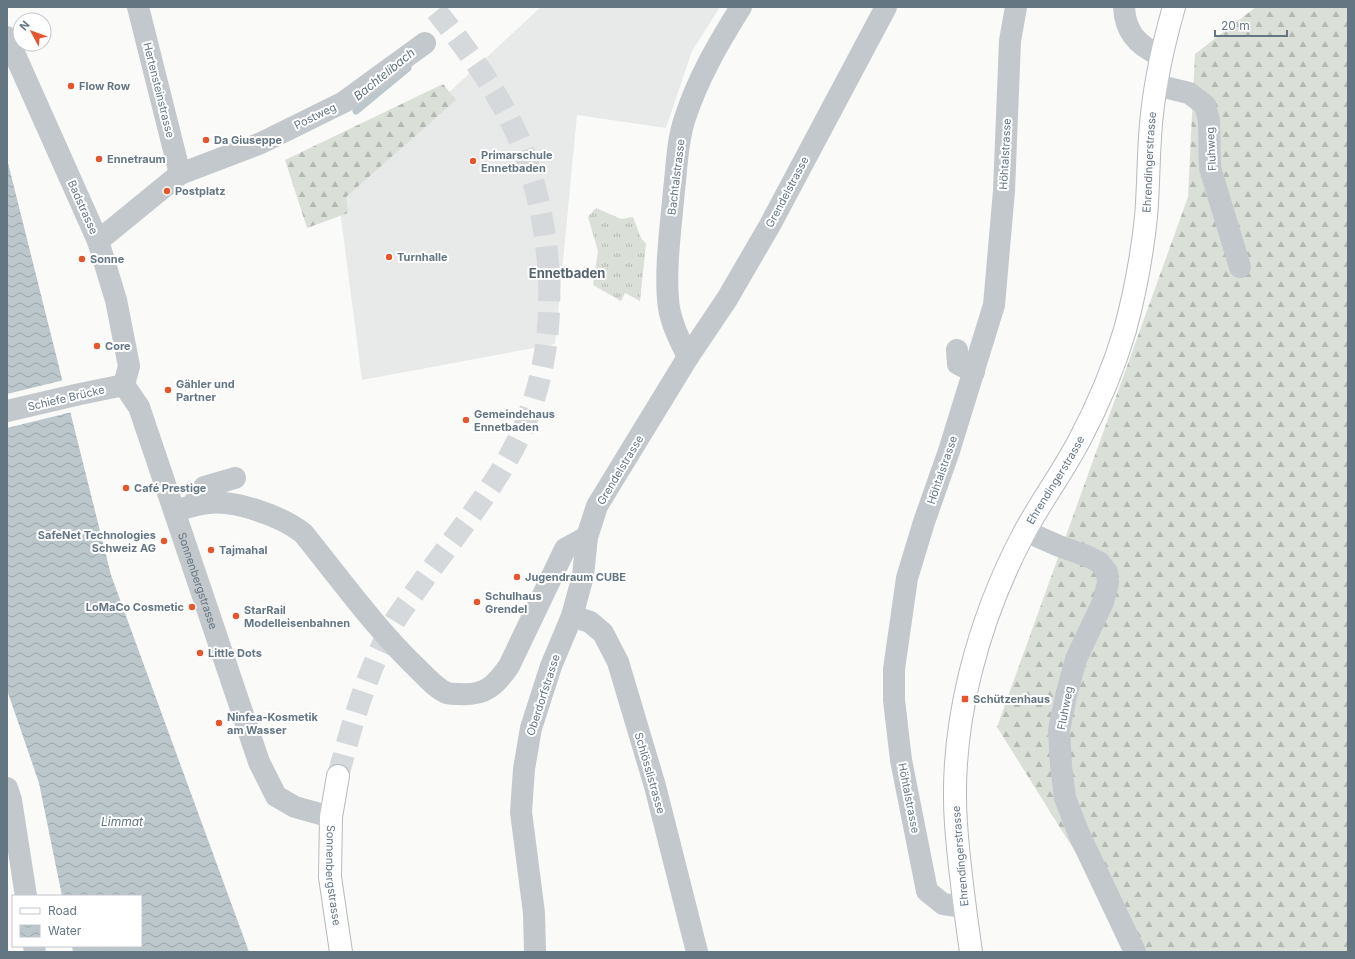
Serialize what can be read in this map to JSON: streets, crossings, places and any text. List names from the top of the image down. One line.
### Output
{"streets":{"main road":["Ehrendingerstrasse","Sonnenbergstrasse"],"street":["Hertensteinstrasse","Postweg","Fluhweg","Höhtalstrasse","Bachtalstrasse","Grendelstrasse","Badstrasse","Schiefe Brücke","Oberdorfstrasse","Schlösslistrasse"]},"crossings":[["Hertensteinstrasse","Postweg"],["Postweg","Badstrasse"],["Fluhweg","Ehrendingerstrasse"],["Höhtalstrasse","Ehrendingerstrasse"],["Bachtalstrasse","Grendelstrasse"],["Grendelstrasse","Oberdorfstrasse"],["Badstrasse","Schiefe Brücke"],["Badstrasse","Sonnenbergstrasse"],["Schiefe Brücke","Sonnenbergstrasse"],["Oberdorfstrasse","Schlösslistrasse"]],"districts":["Ennetbaden"],"water":["Bachtelibach","Limmat"],"places":{"other":["Flow Row","Da Giuseppe","Ennetraum","Primarschule Ennetbaden","Postplatz","Turnhalle","Sonne","Core","Gähler und Partner","Gemeindehaus Ennetbaden","Café Prestige","SafeNet Technologies Schweiz AG","Tajmahal","Jugendraum CUBE","Schulhaus Grendel","LoMaCo Cosmetic","StarRail Modelleisenbahnen","Little Dots","Ninfea-Kosmetik am Wasser"],"transit":["Schützenhaus"]},"legend":["Road","Water"],"scale_bar":"20 m","north":"top left"}
